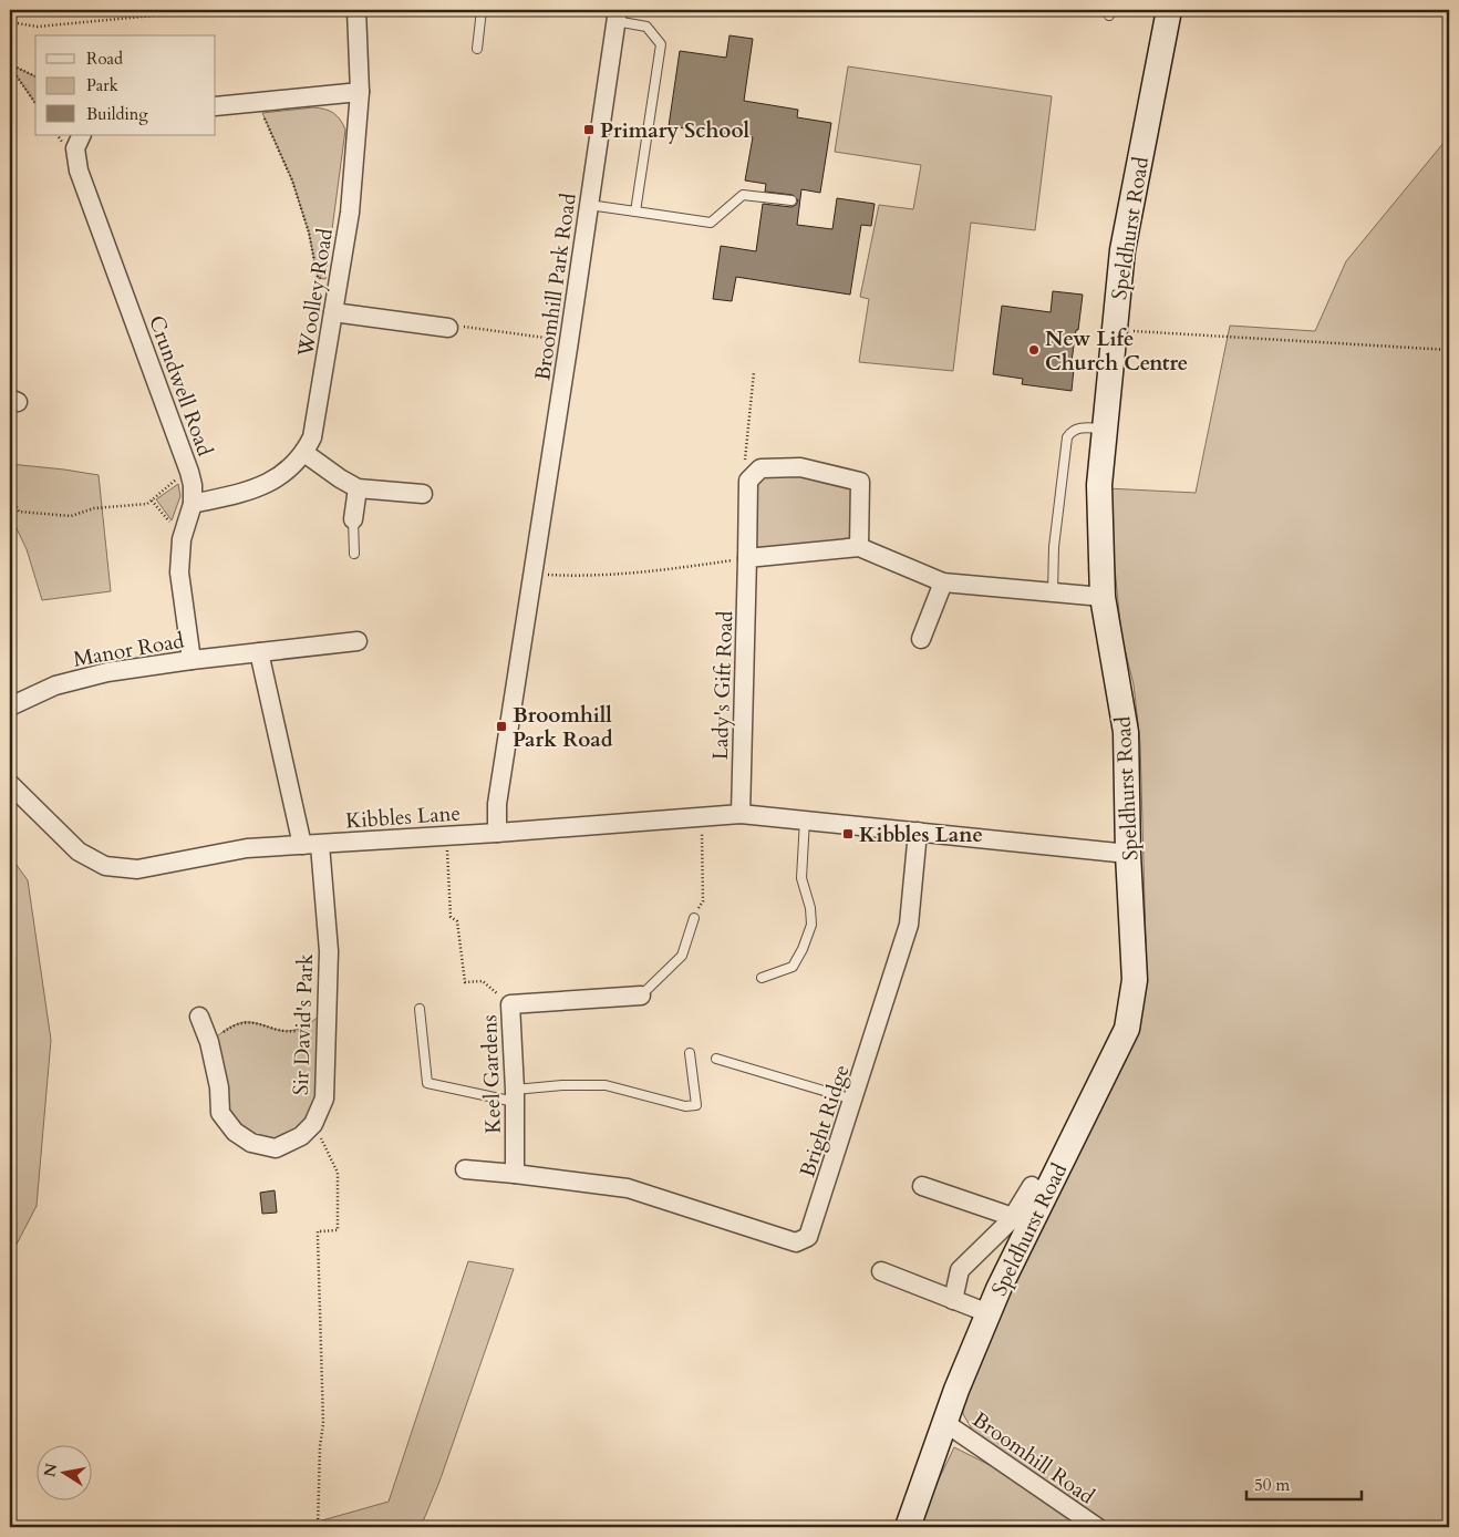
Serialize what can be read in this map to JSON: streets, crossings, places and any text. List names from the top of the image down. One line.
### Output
{"streets":{"street":["Speldhurst Road","Broomhill Park Road","Woolley Road","Crundwell Road","Manor Road","Lady's Gift Road","Kibbles Lane","Sir David's Park","Keel Gardens","Bright Ridge","Broomhill Road"]},"crossings":[["Speldhurst Road","Kibbles Lane"],["Speldhurst Road","Broomhill Road"],["Broomhill Park Road","Kibbles Lane"],["Woolley Road","Crundwell Road"],["Crundwell Road","Manor Road"],["Lady's Gift Road","Kibbles Lane"],["Kibbles Lane","Sir David's Park"],["Kibbles Lane","Bright Ridge"],["Keel Gardens","Bright Ridge"]],"places":{"transit":["Primary School","Broomhill Park Road","Kibbles Lane"],"other":["New Life Church Centre"]},"legend":["Road","Park","Building"],"scale_bar":"50 m","north":"left"}
